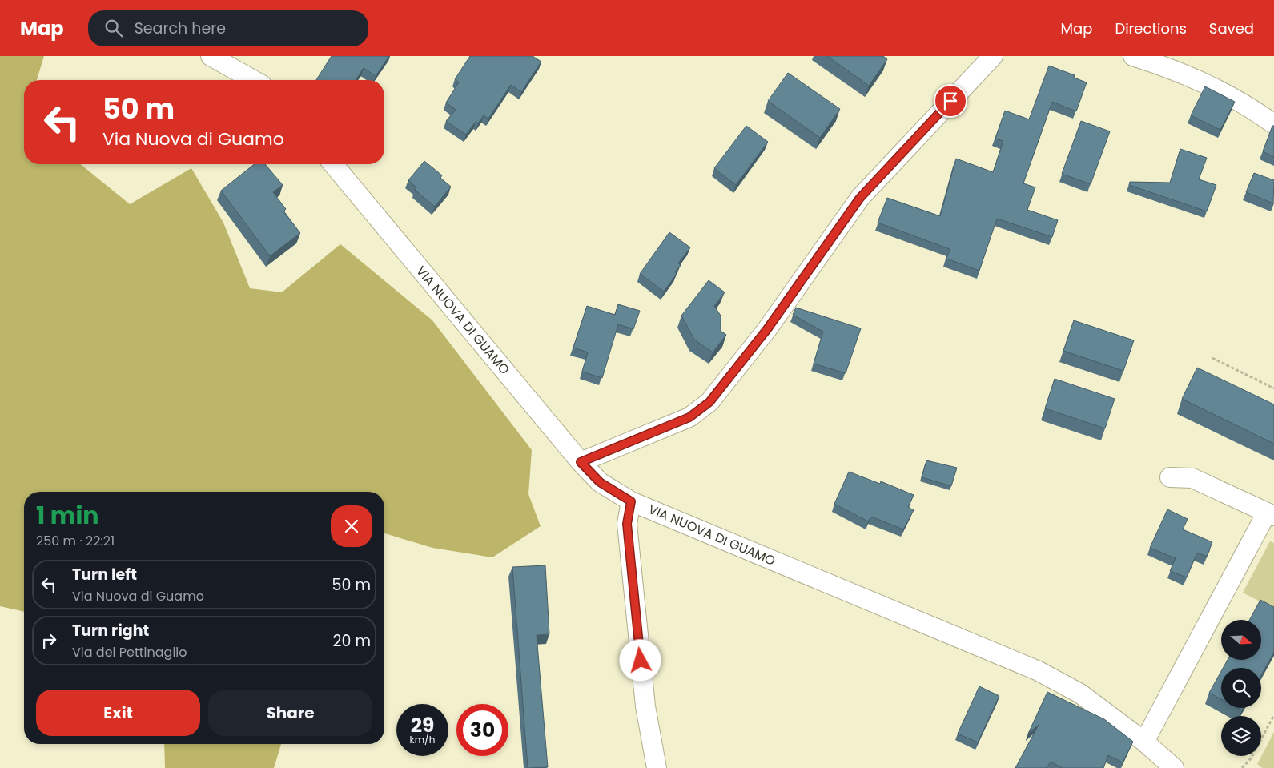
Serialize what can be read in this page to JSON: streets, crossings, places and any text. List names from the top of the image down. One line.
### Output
{"streets":{"street":["VIA NUOVA DI GUAMO"]},"north":"right","page":{"header":"Map","search":"Search here","nav":["Map","Directions","Saved"],"turn":["50 m","Via Nuova di Guamo"],"heading":["1 min","250 m · 22:21"],"list":[{"name":"Turn left","note":"Via Nuova di Guamo","value":"50 m"},{"name":"Turn right","note":"Via del Pettinaglio","value":"20 m"}],"buttons":["Exit","Share"],"speed":"29 km/h","limit":"30"}}
